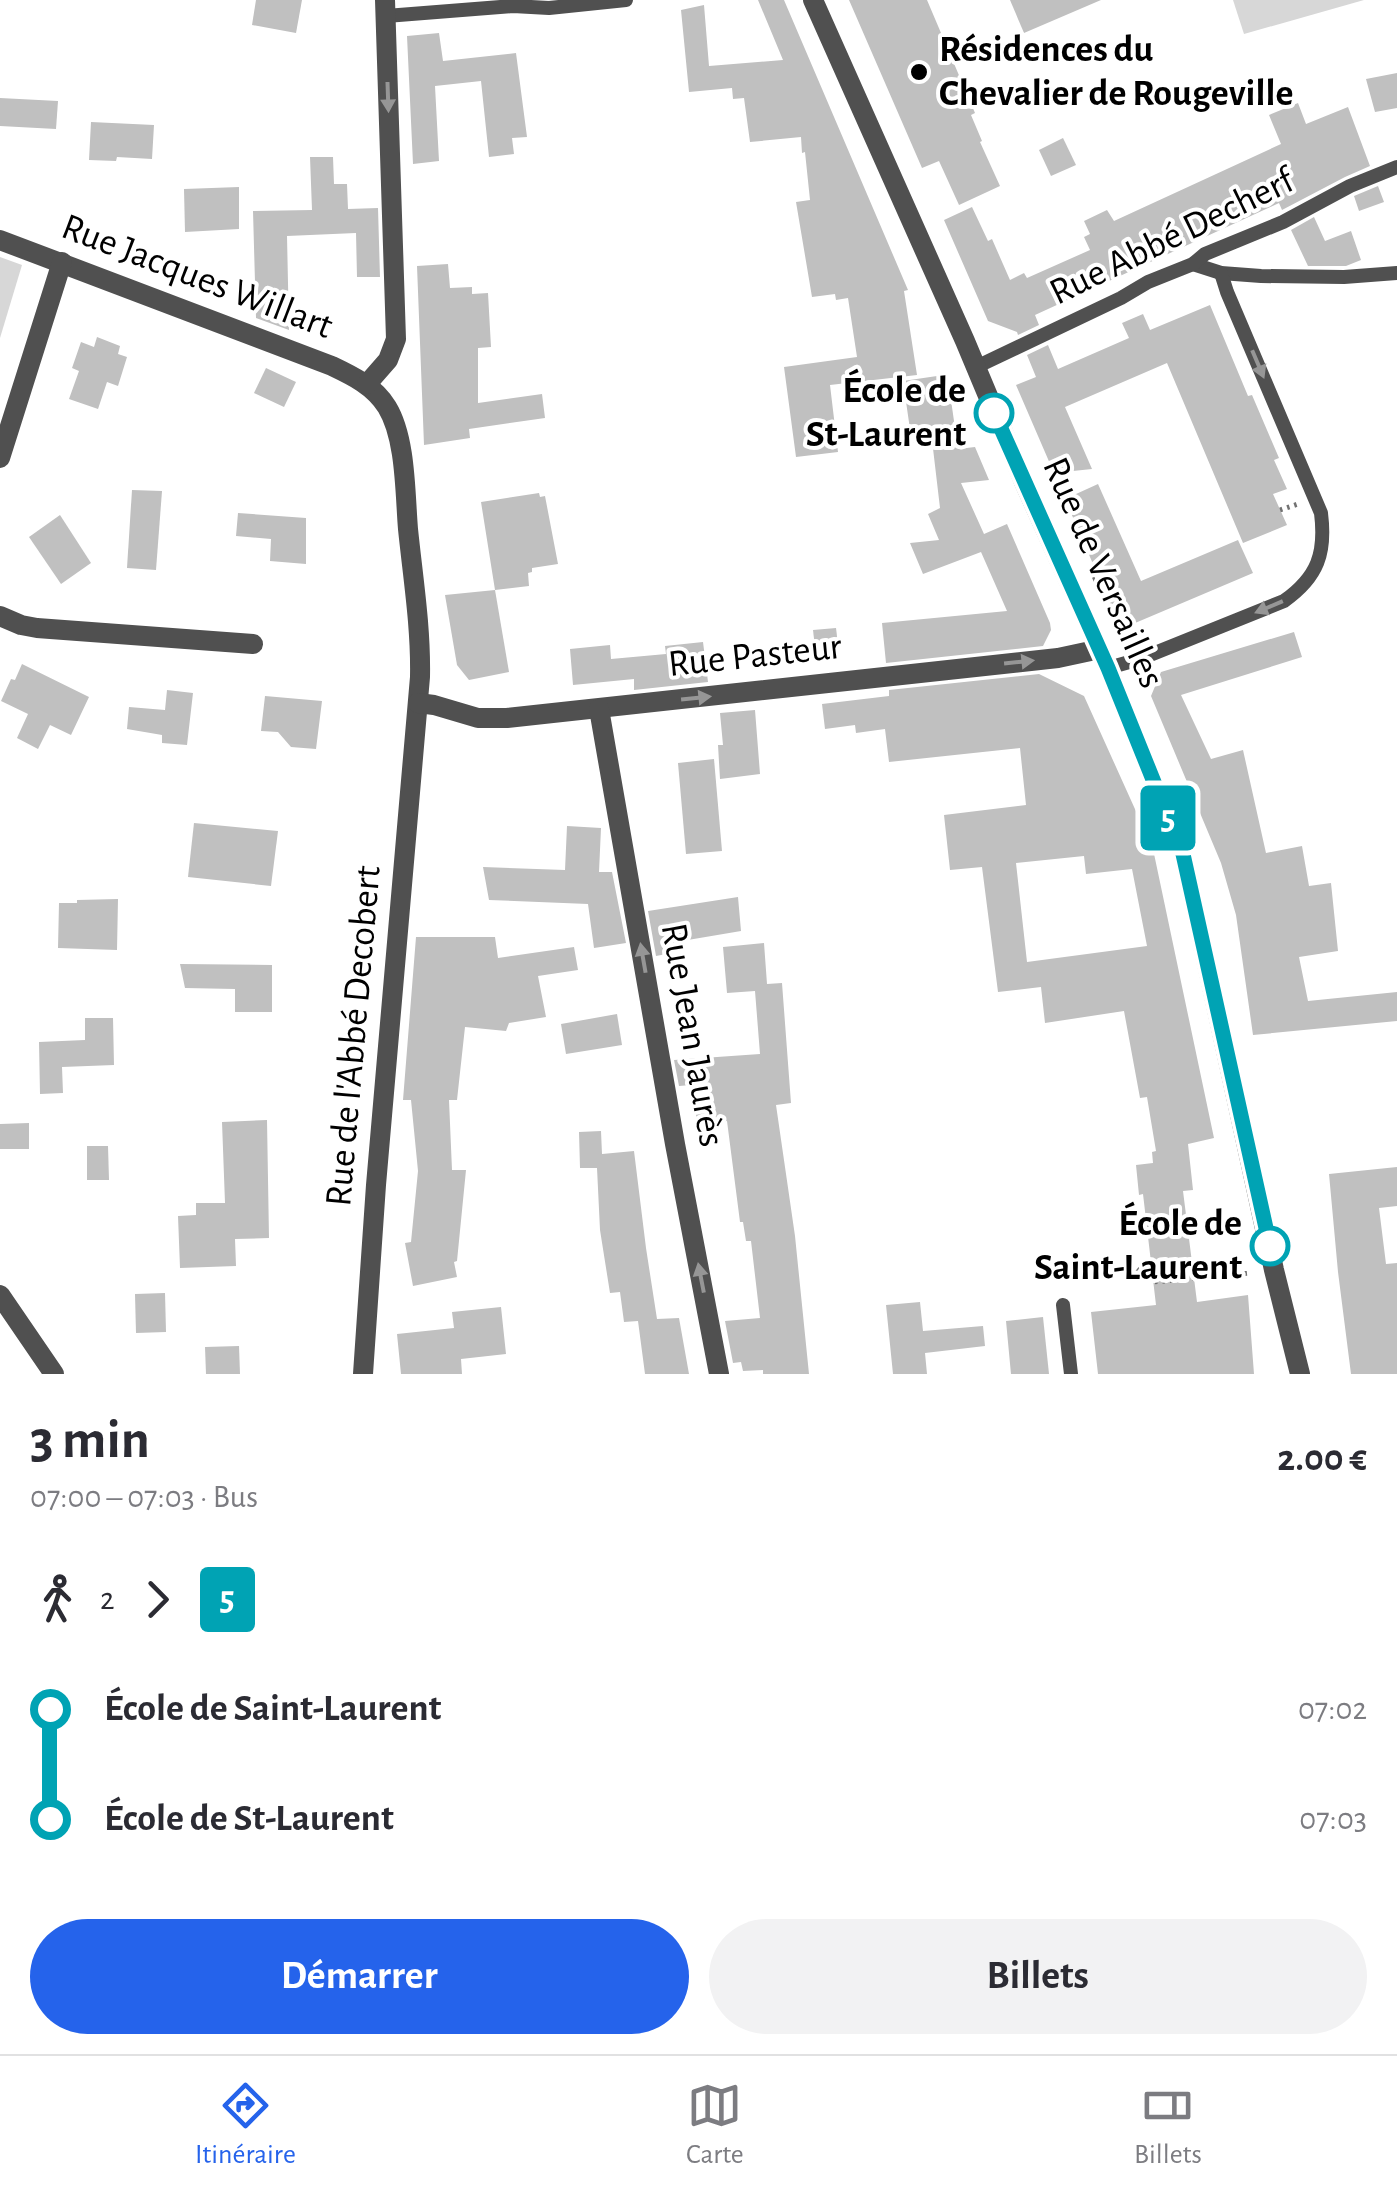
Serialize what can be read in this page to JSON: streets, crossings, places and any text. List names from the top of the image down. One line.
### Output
{"streets":{"street":["Rue Jacques Willart","Rue de Versailles","Rue Pasteur","Rue Jean Jaurès","Rue de l'Abbé Decobert"],"lane":["Rue Abbé Decherf"]},"crossings":[["Rue Abbé Decherf","Rue de Versailles"],["Rue Jacques Willart","Rue de l'Abbé Decobert"],["Rue de Versailles","Rue Pasteur"],["Rue Pasteur","Rue Jean Jaurès"],["Rue Pasteur","Rue de l'Abbé Decobert"]],"one_way":["Rue Pasteur","Rue Jean Jaurès"],"places":["Résidences du Chevalier de Rougeville","École de St-Laurent","École de Saint-Laurent"],"lines":["bus line 5"],"page":{"on_map":"5","heading":["3 min","07:00 – 07:03 · Bus","2.00 €"],"legs":["2","5"],"list":[{"name":"École de Saint-Laurent","value":"07:02"},{"name":"École de St-Laurent","value":"07:03"}],"buttons":["Démarrer","Billets"],"tabs":["Itinéraire","Carte","Billets"]}}
